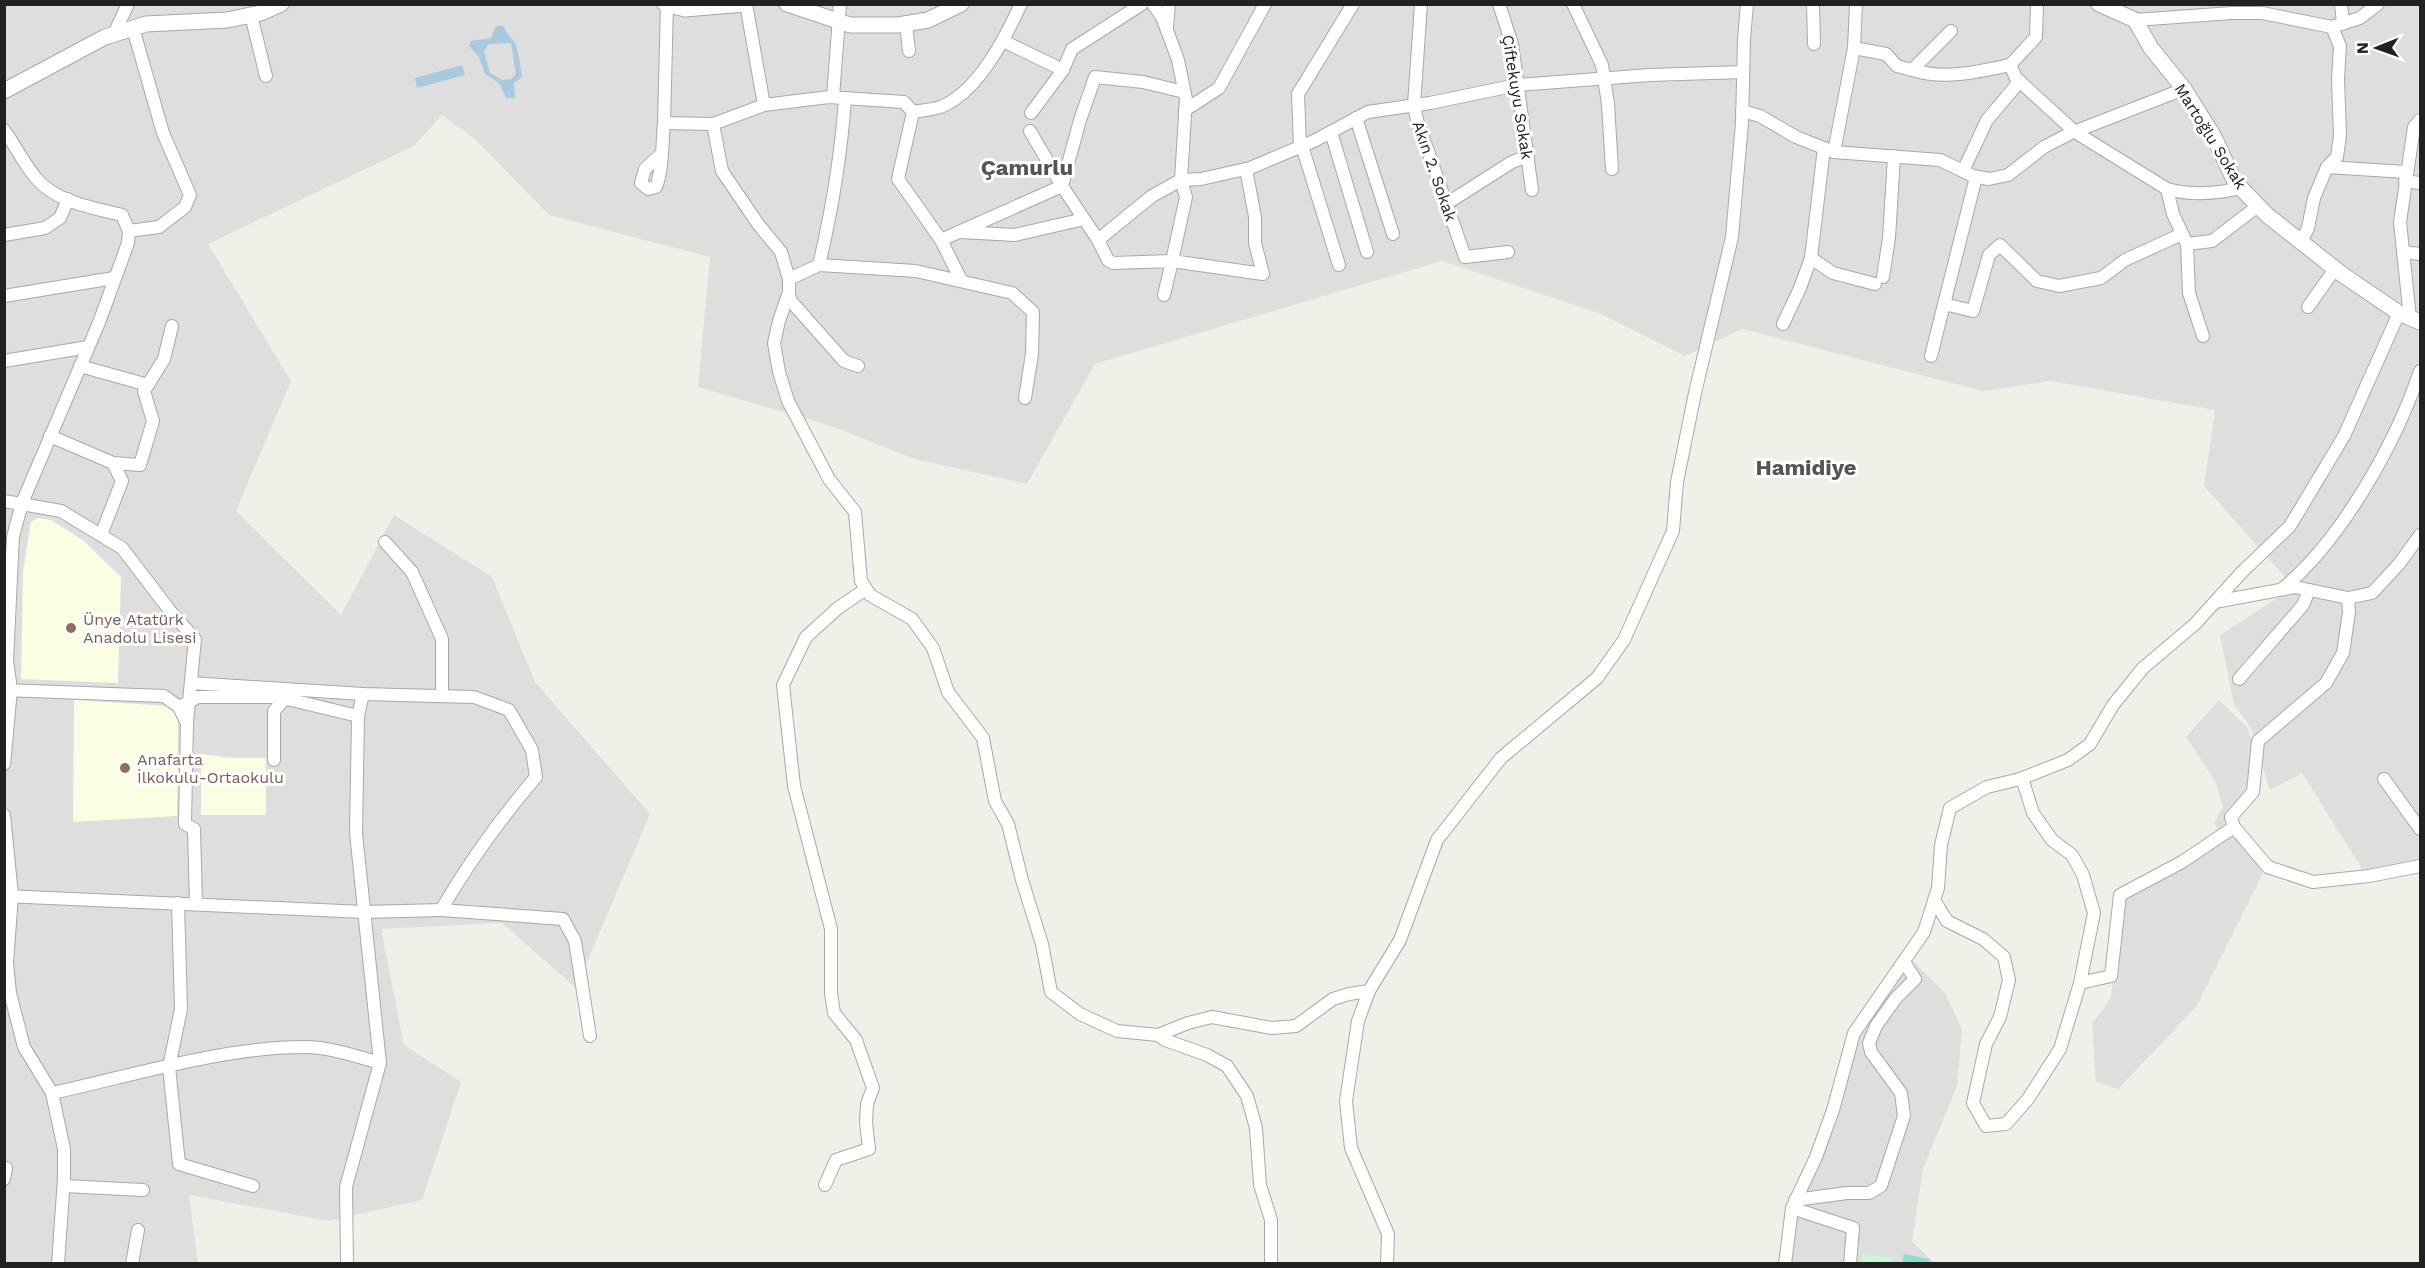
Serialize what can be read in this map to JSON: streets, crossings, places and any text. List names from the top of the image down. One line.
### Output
{"streets":{"street":["Çiftekuyu Sokak","Martoğlu Sokak","Akın 2. Sokak"]},"districts":["Çamurlu","Hamidiye"],"places":["Ünye Atatürk Anadolu Lisesi","Anafarta İlkokulu-Ortaokulu"],"north":"left"}
